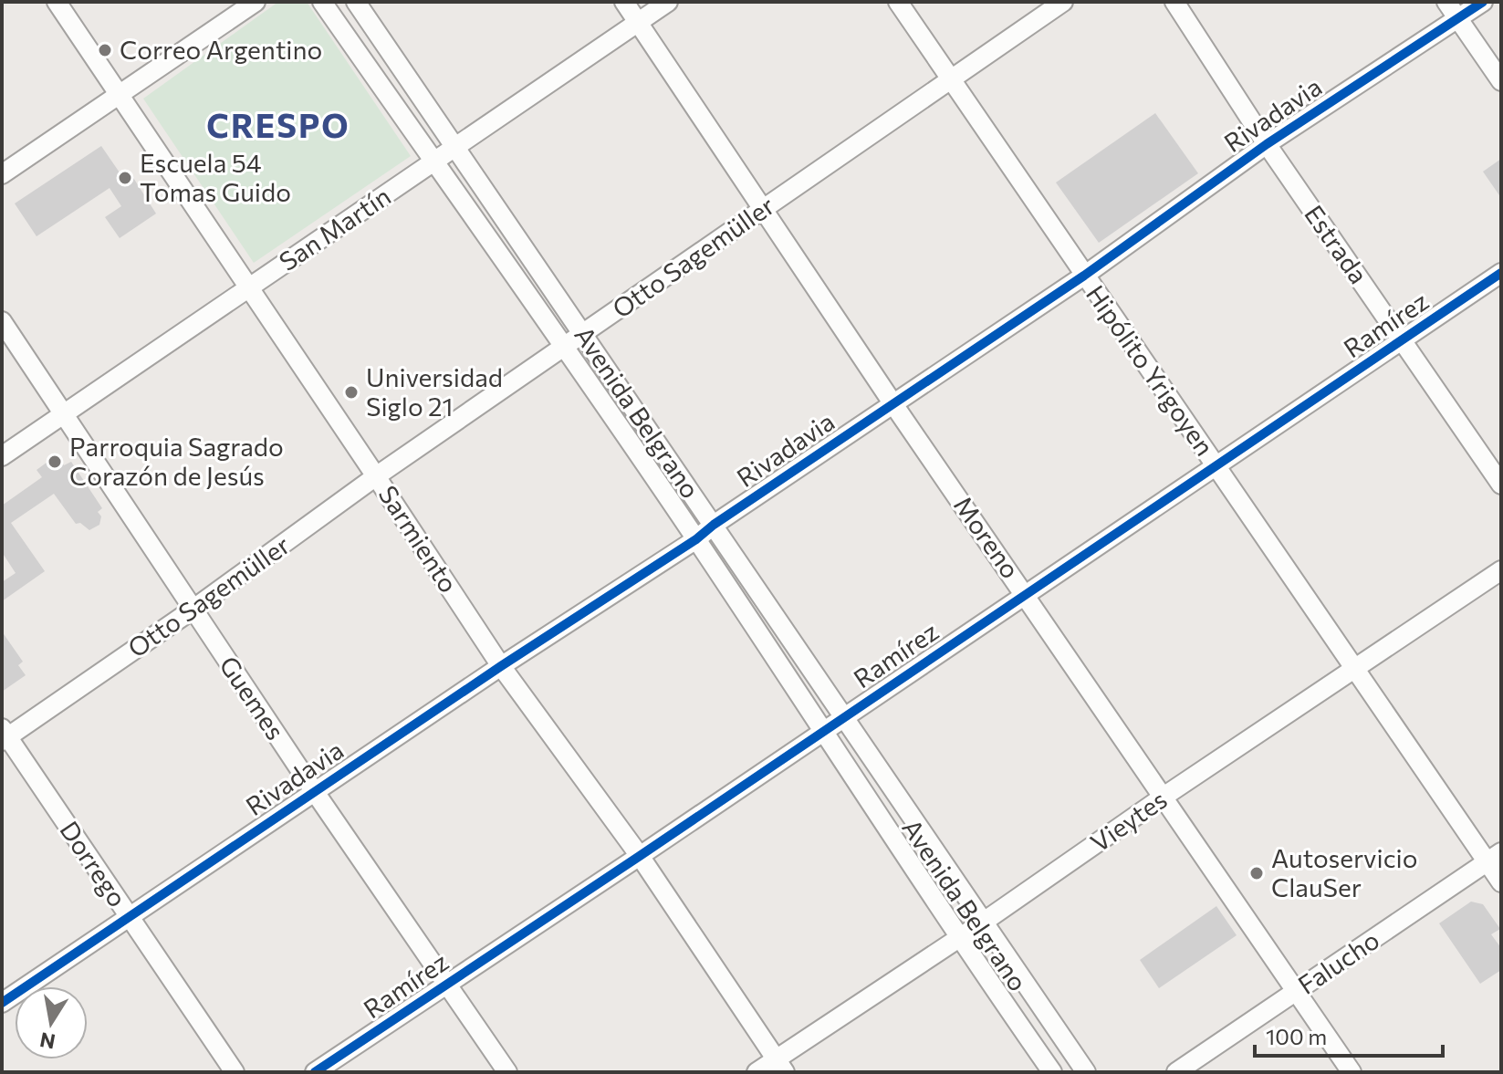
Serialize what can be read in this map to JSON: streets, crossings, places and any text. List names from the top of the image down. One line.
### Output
{"streets":{"street":["Rivadavia","San Martín","Estrada","Otto Sagemüller","Ramírez","Hipólito Yrigoyen","Avenida Belgrano","Moreno","Sarmiento","Guemes","Vieytes","Dorrego","Falucho"]},"crossings":[["Rivadavia","Estrada"],["Rivadavia","Hipólito Yrigoyen"],["Rivadavia","Avenida Belgrano"],["Rivadavia","Moreno"],["Rivadavia","Sarmiento"],["Rivadavia","Guemes"],["Rivadavia","Dorrego"],["San Martín","Avenida Belgrano"],["San Martín","Moreno"],["San Martín","Sarmiento"],["San Martín","Guemes"],["Estrada","Ramírez"],["Otto Sagemüller","Hipólito Yrigoyen"],["Otto Sagemüller","Avenida Belgrano"],["Otto Sagemüller","Moreno"],["Otto Sagemüller","Sarmiento"],["Otto Sagemüller","Guemes"],["Otto Sagemüller","Dorrego"],["Ramírez","Hipólito Yrigoyen"],["Ramírez","Avenida Belgrano"],["Ramírez","Moreno"],["Ramírez","Sarmiento"],["Ramírez","Guemes"],["Hipólito Yrigoyen","Vieytes"],["Hipólito Yrigoyen","Falucho"],["Avenida Belgrano","Vieytes"],["Moreno","Vieytes"],["Moreno","Falucho"],["Sarmiento","Vieytes"]],"districts":["CRESPO"],"places":["Correo Argentino","Escuela 54 Tomas Guido","Universidad Siglo 21","Parroquia Sagrado Corazón de Jesús","Autoservicio ClauSer"],"scale_bar":"100 m","north":"bottom"}
